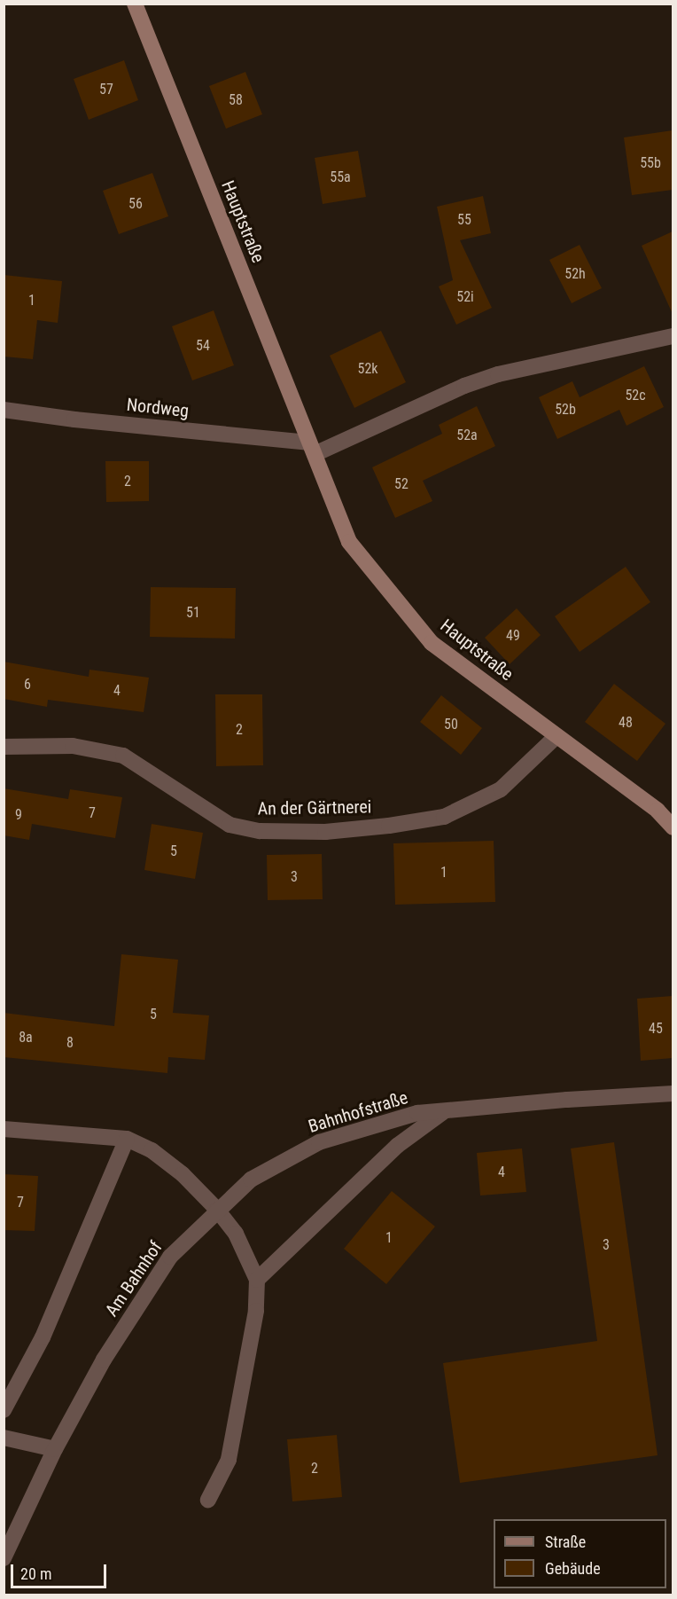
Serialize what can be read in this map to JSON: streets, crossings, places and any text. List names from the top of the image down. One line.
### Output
{"streets":{"street":["Hauptstraße","Nordweg","An der Gärtnerei","Bahnhofstraße","Am Bahnhof"]},"crossings":[["Hauptstraße","Nordweg"],["Hauptstraße","An der Gärtnerei"],["Bahnhofstraße","Am Bahnhof"]],"house_numbers":["57","58","55b","55a","56","55","52h","52i","1","54","52k","52c","52b","52a","2","52","51","49","6","4","48","50","2","7","9","5","1","3","5","45","8a","8","4","7","1","3","2"],"legend":["Straße","Gebäude"],"scale_bar":"20 m"}
